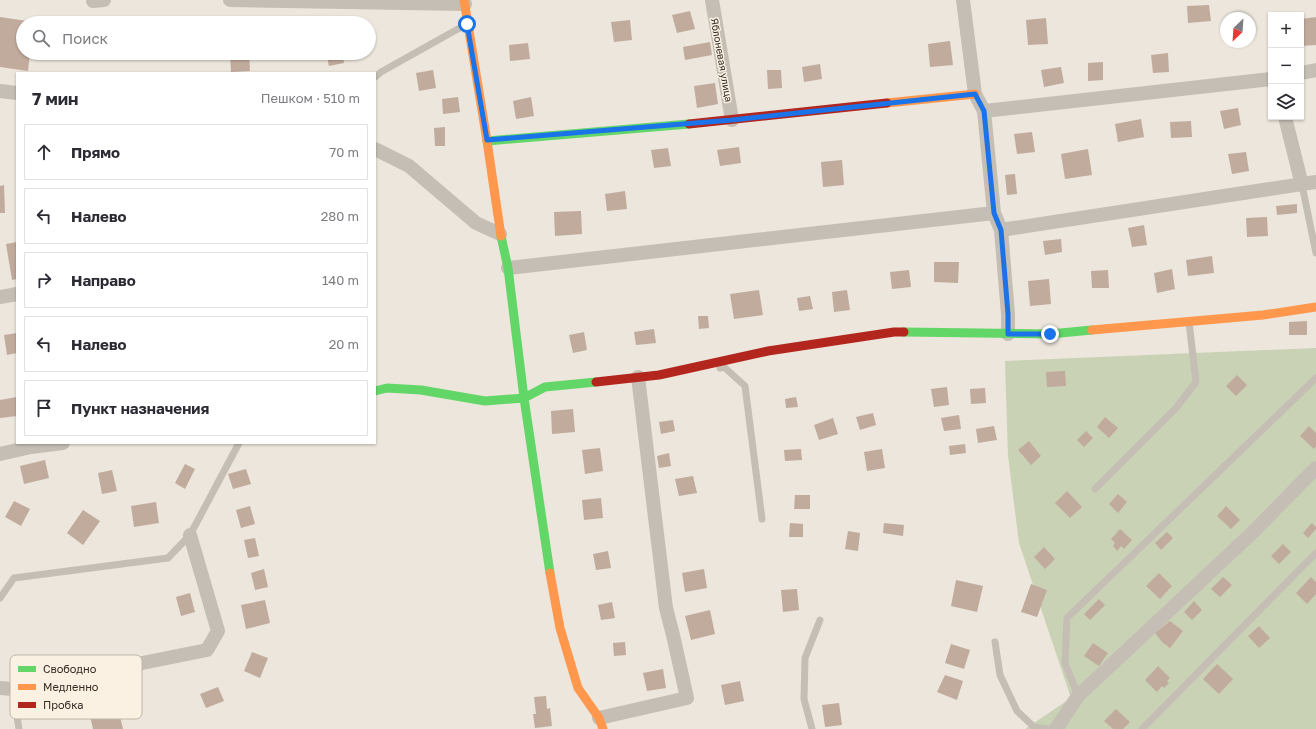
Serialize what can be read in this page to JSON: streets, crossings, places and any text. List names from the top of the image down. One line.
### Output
{"streets":{"street":["Яблоневая улица"]},"legend":["Свободно","Медленно","Пробка"],"north":"bottom left","page":{"map_buttons":["+","−"],"search":"Поиск","heading":["7 мин","Пешком · 510 m"],"list":[["Прямо","70 m"],["Налево","280 m"],["Направо","140 m"],["Налево","20 m"],"Пункт назначения"]}}
